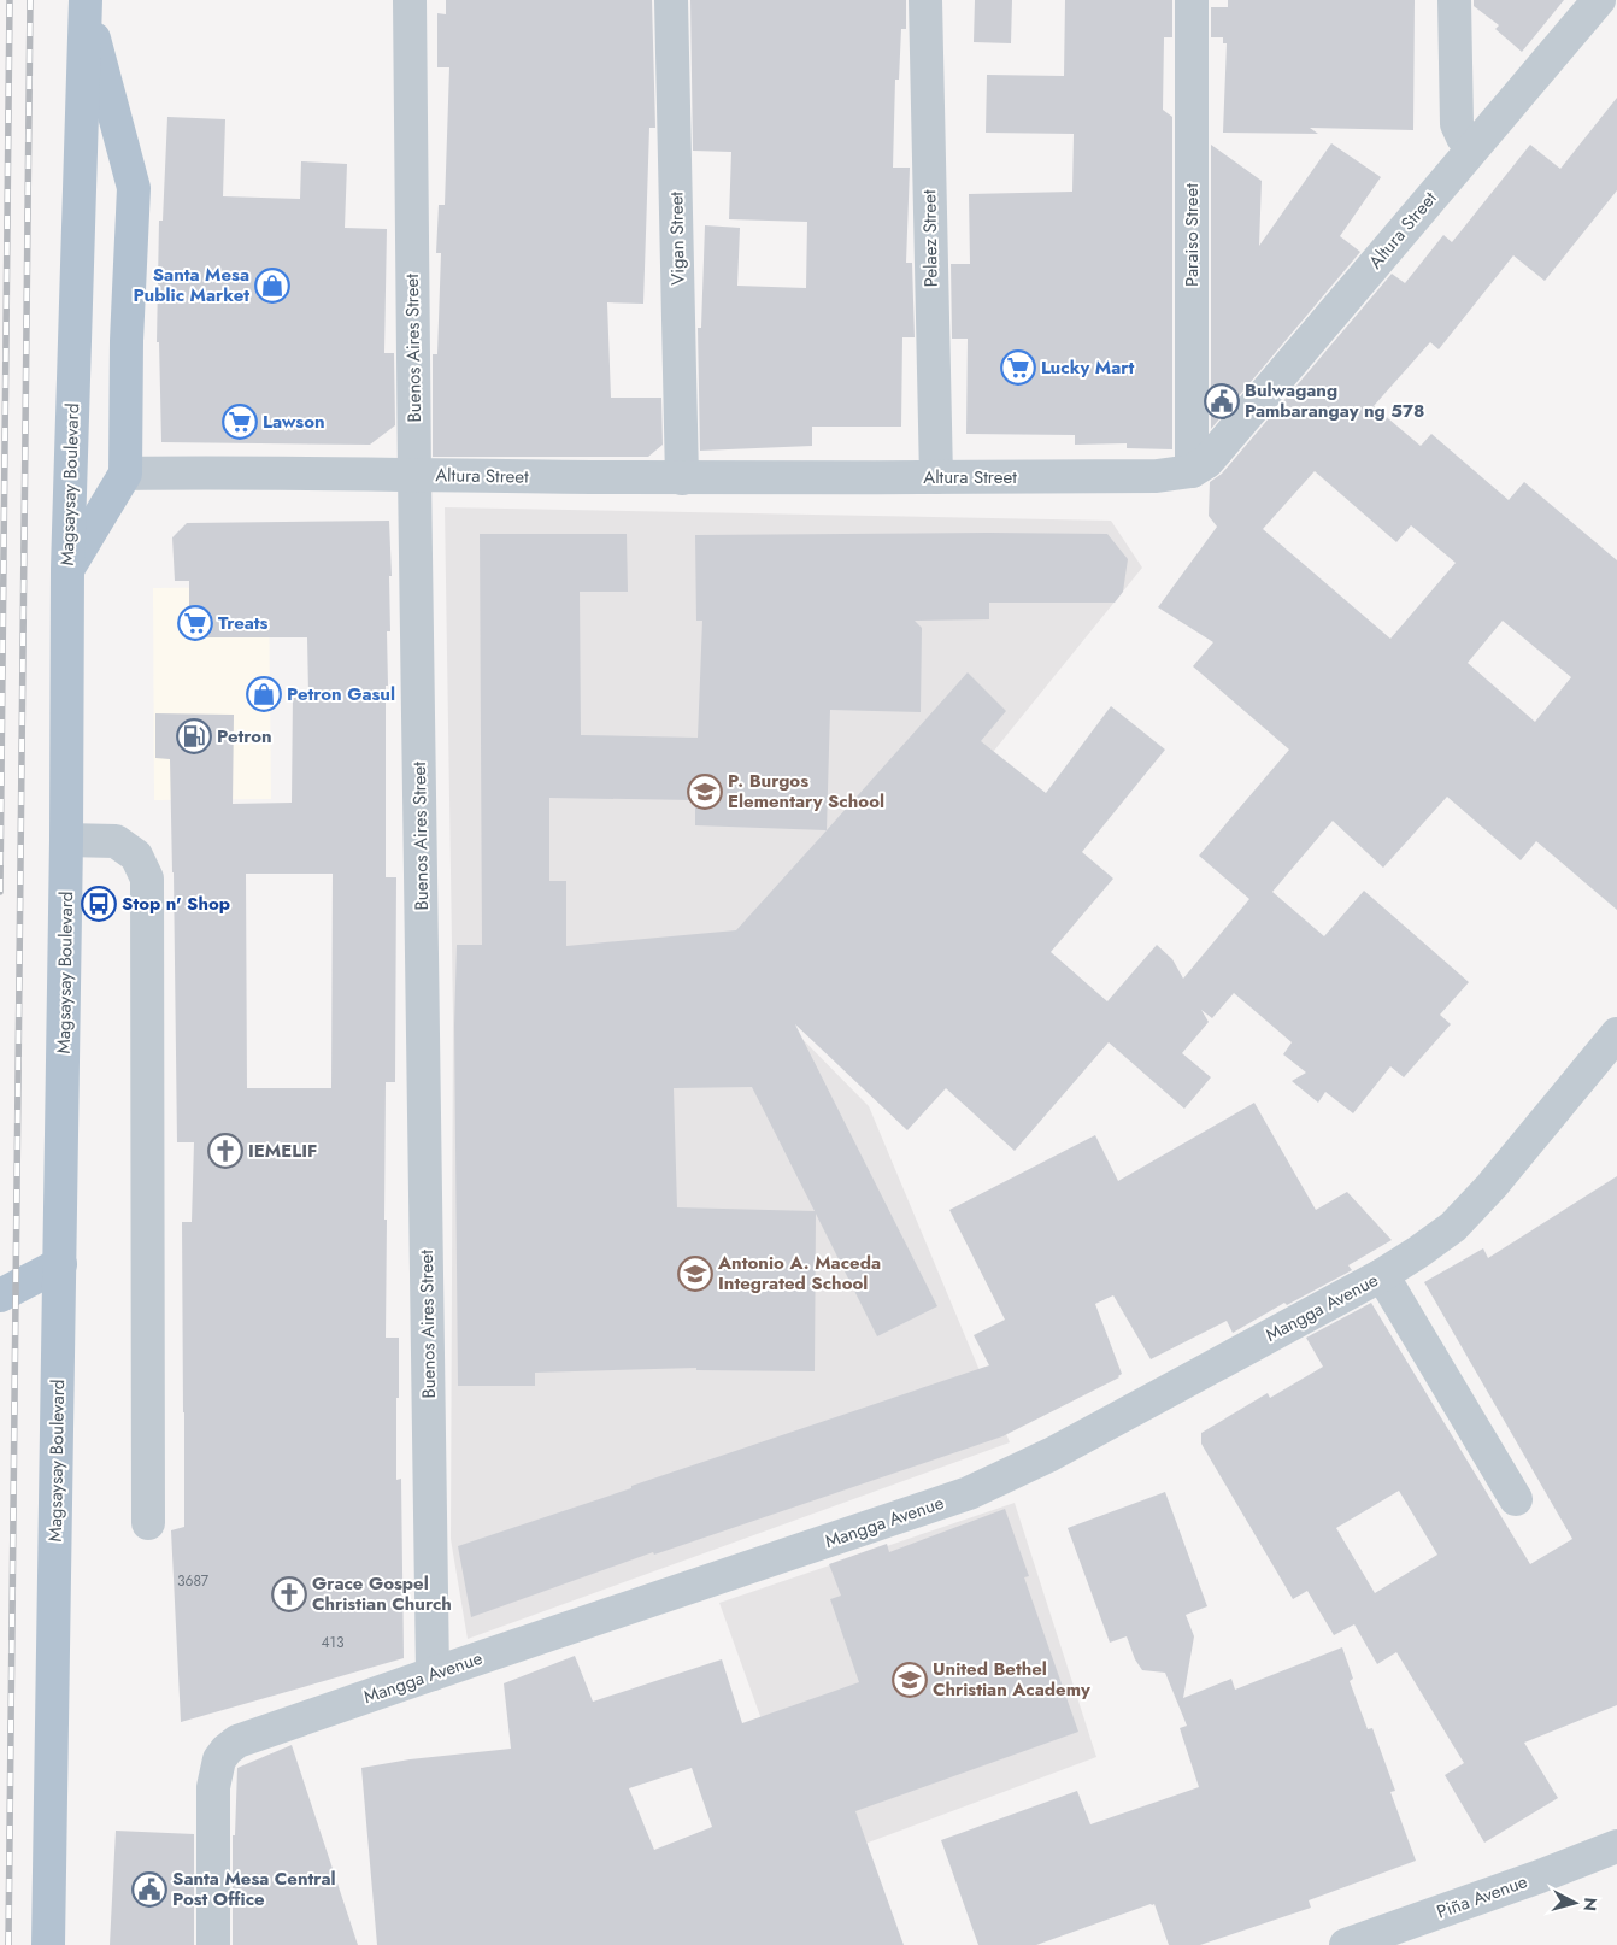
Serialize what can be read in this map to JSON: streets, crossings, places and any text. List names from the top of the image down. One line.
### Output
{"streets":{"main road":["Magsaysay Boulevard"],"street":["Altura Street","Paraiso Street","Vigan Street","Pelaez Street","Buenos Aires Street","Mangga Avenue","Piña Avenue"]},"crossings":[["Altura Street","Paraiso Street"],["Altura Street","Vigan Street"],["Altura Street","Pelaez Street"],["Altura Street","Buenos Aires Street"],["Buenos Aires Street","Mangga Avenue"]],"places":{"shop":["Santa Mesa Public Market","Petron Gasul"],"supermarket":["Lucky Mart","Lawson","Treats"],"public building":["Bulwagang Pambarangay ng 578","Santa Mesa Central Post Office"],"fuel station":["Petron"],"school or university":["P. Burgos Elementary School","Antonio A. Maceda Integrated School","United Bethel Christian Academy"],"bus stop":["Stop n' Shop"],"church":["IEMELIF","Grace Gospel Christian Church"]},"house_numbers":["3687","413"],"north":"right"}
